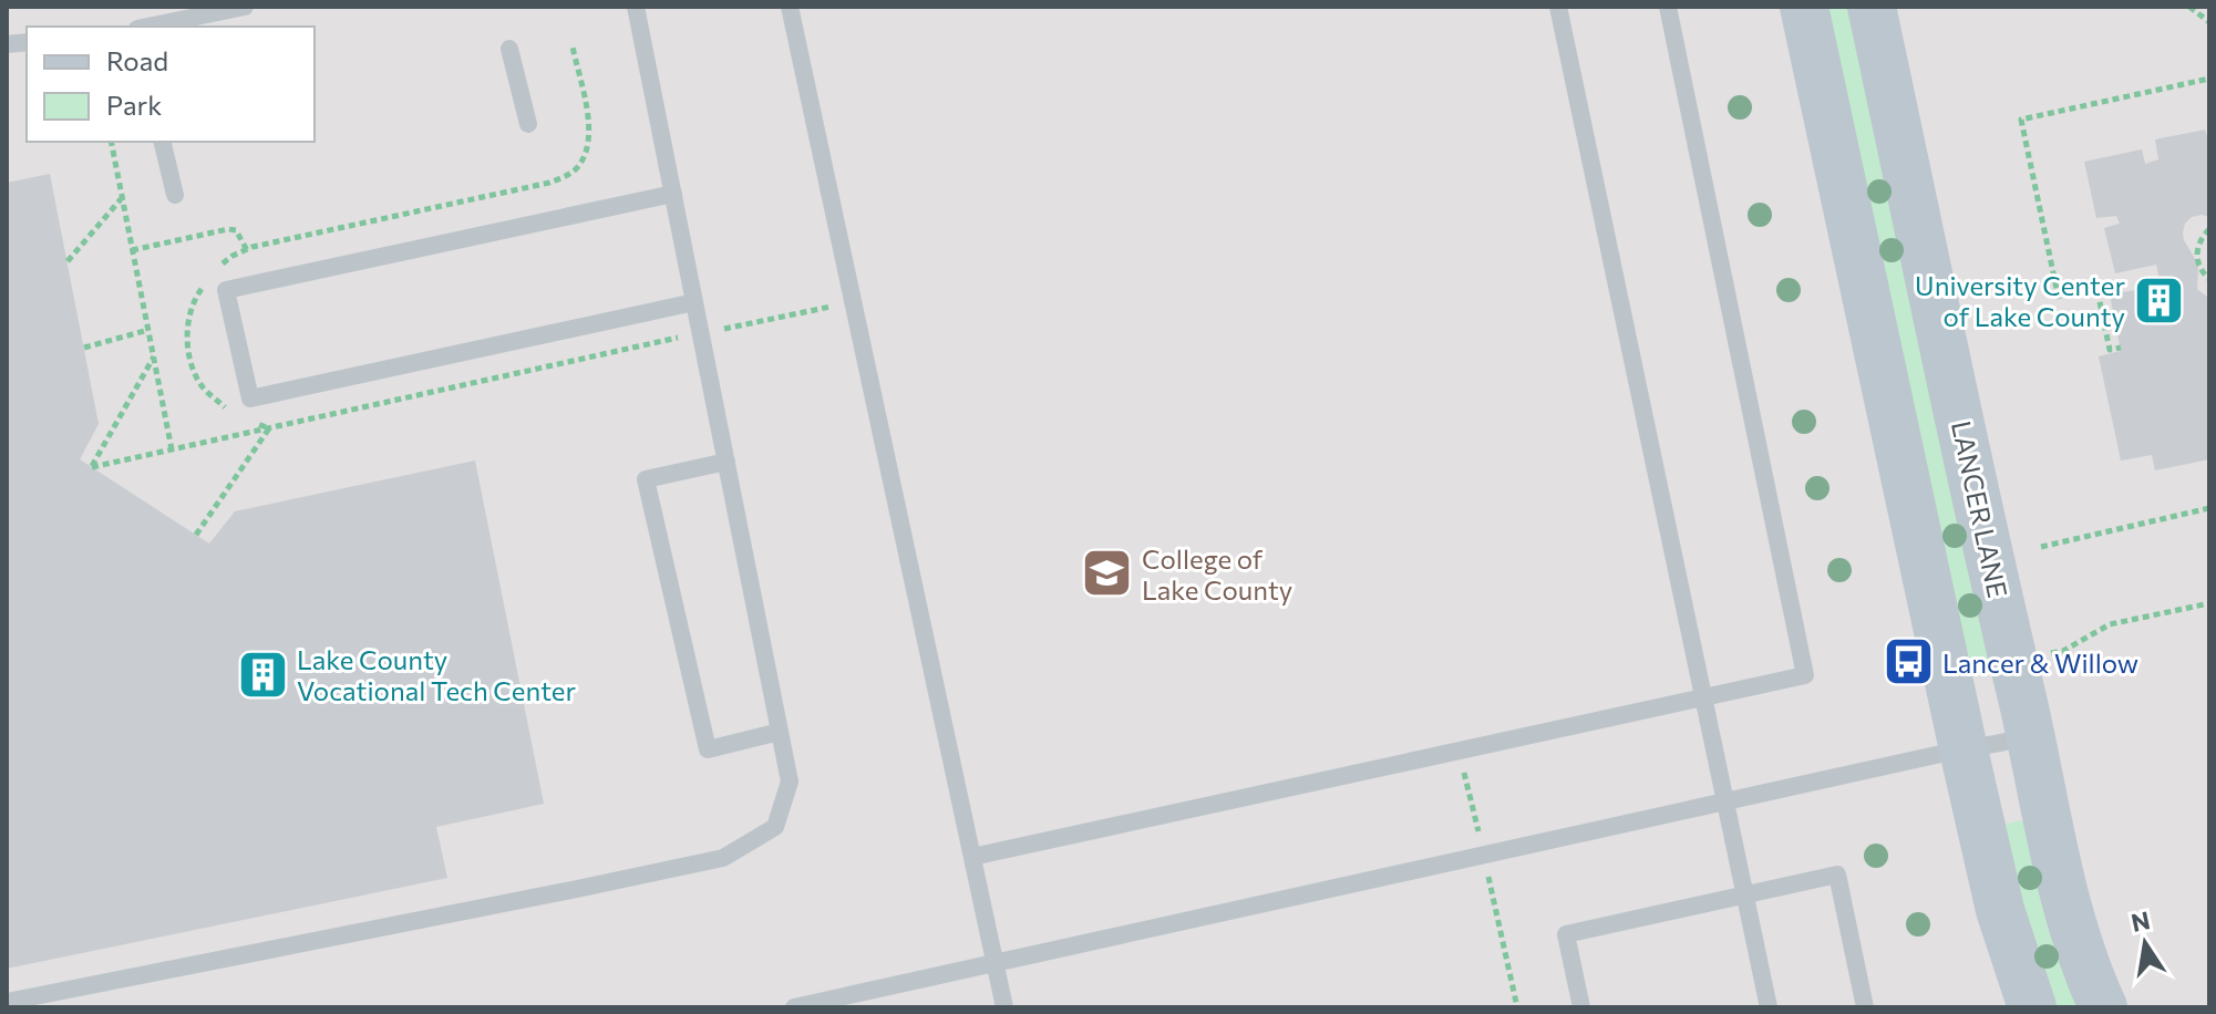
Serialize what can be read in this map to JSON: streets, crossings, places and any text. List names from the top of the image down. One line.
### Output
{"streets":{"street":["LANCER LANE"]},"places":{"building":["University Center of Lake County","Lake County Vocational Tech Center"],"school or university":["College of Lake County"],"bus stop":["Lancer & Willow"]},"legend":["Road","Park"],"north":"top"}
